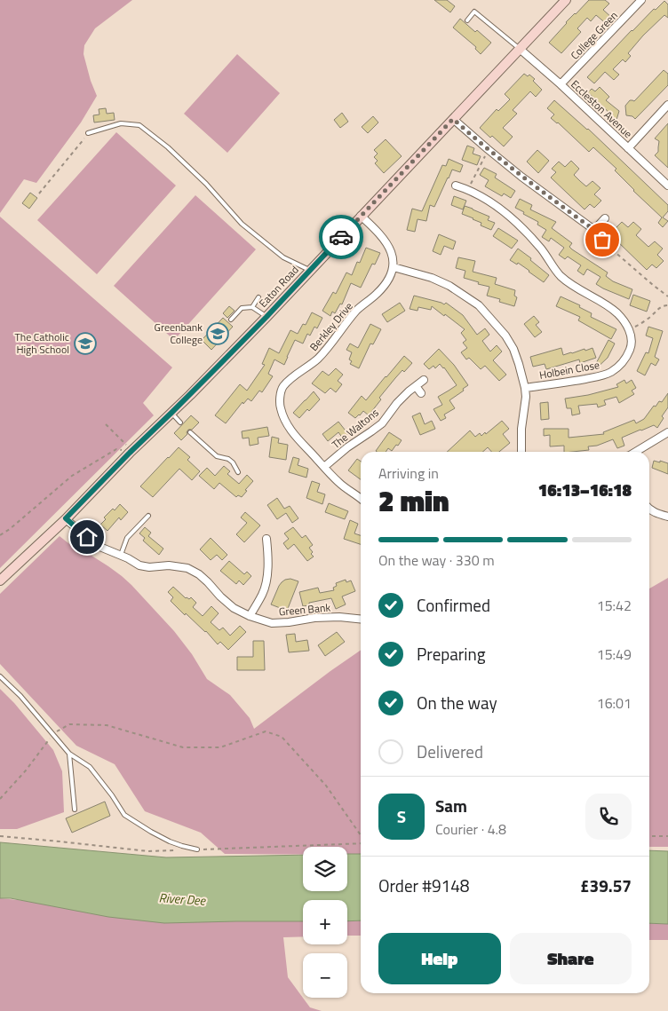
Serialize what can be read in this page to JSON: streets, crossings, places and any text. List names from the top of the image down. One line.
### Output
{"streets":{"street":["College Green","Eccleston Avenue","Eaton Road","Berkley Drive","Holbein Close","The Waltons","Green Bank"]},"crossings":[["College Green","Eccleston Avenue"],["Eccleston Avenue","Eaton Road"],["Eaton Road","Green Bank"],["Berkley Drive","The Waltons"]],"water":["River Dee"],"places":{"school or university":["Greenbank College","The Catholic High School"]},"page":{"heading":["2 min","Arriving in","16:13–16:18"],"panel":["Sam","Courier · 4.8","Order #9148","£39.57"],"bar":"On the way · 330 m","list":[["Confirmed","15:42"],["Preparing","15:49"],["On the way","16:01"],"Delivered"],"round":"S","map_buttons":["+","−"],"buttons":["Help","Share"]}}
